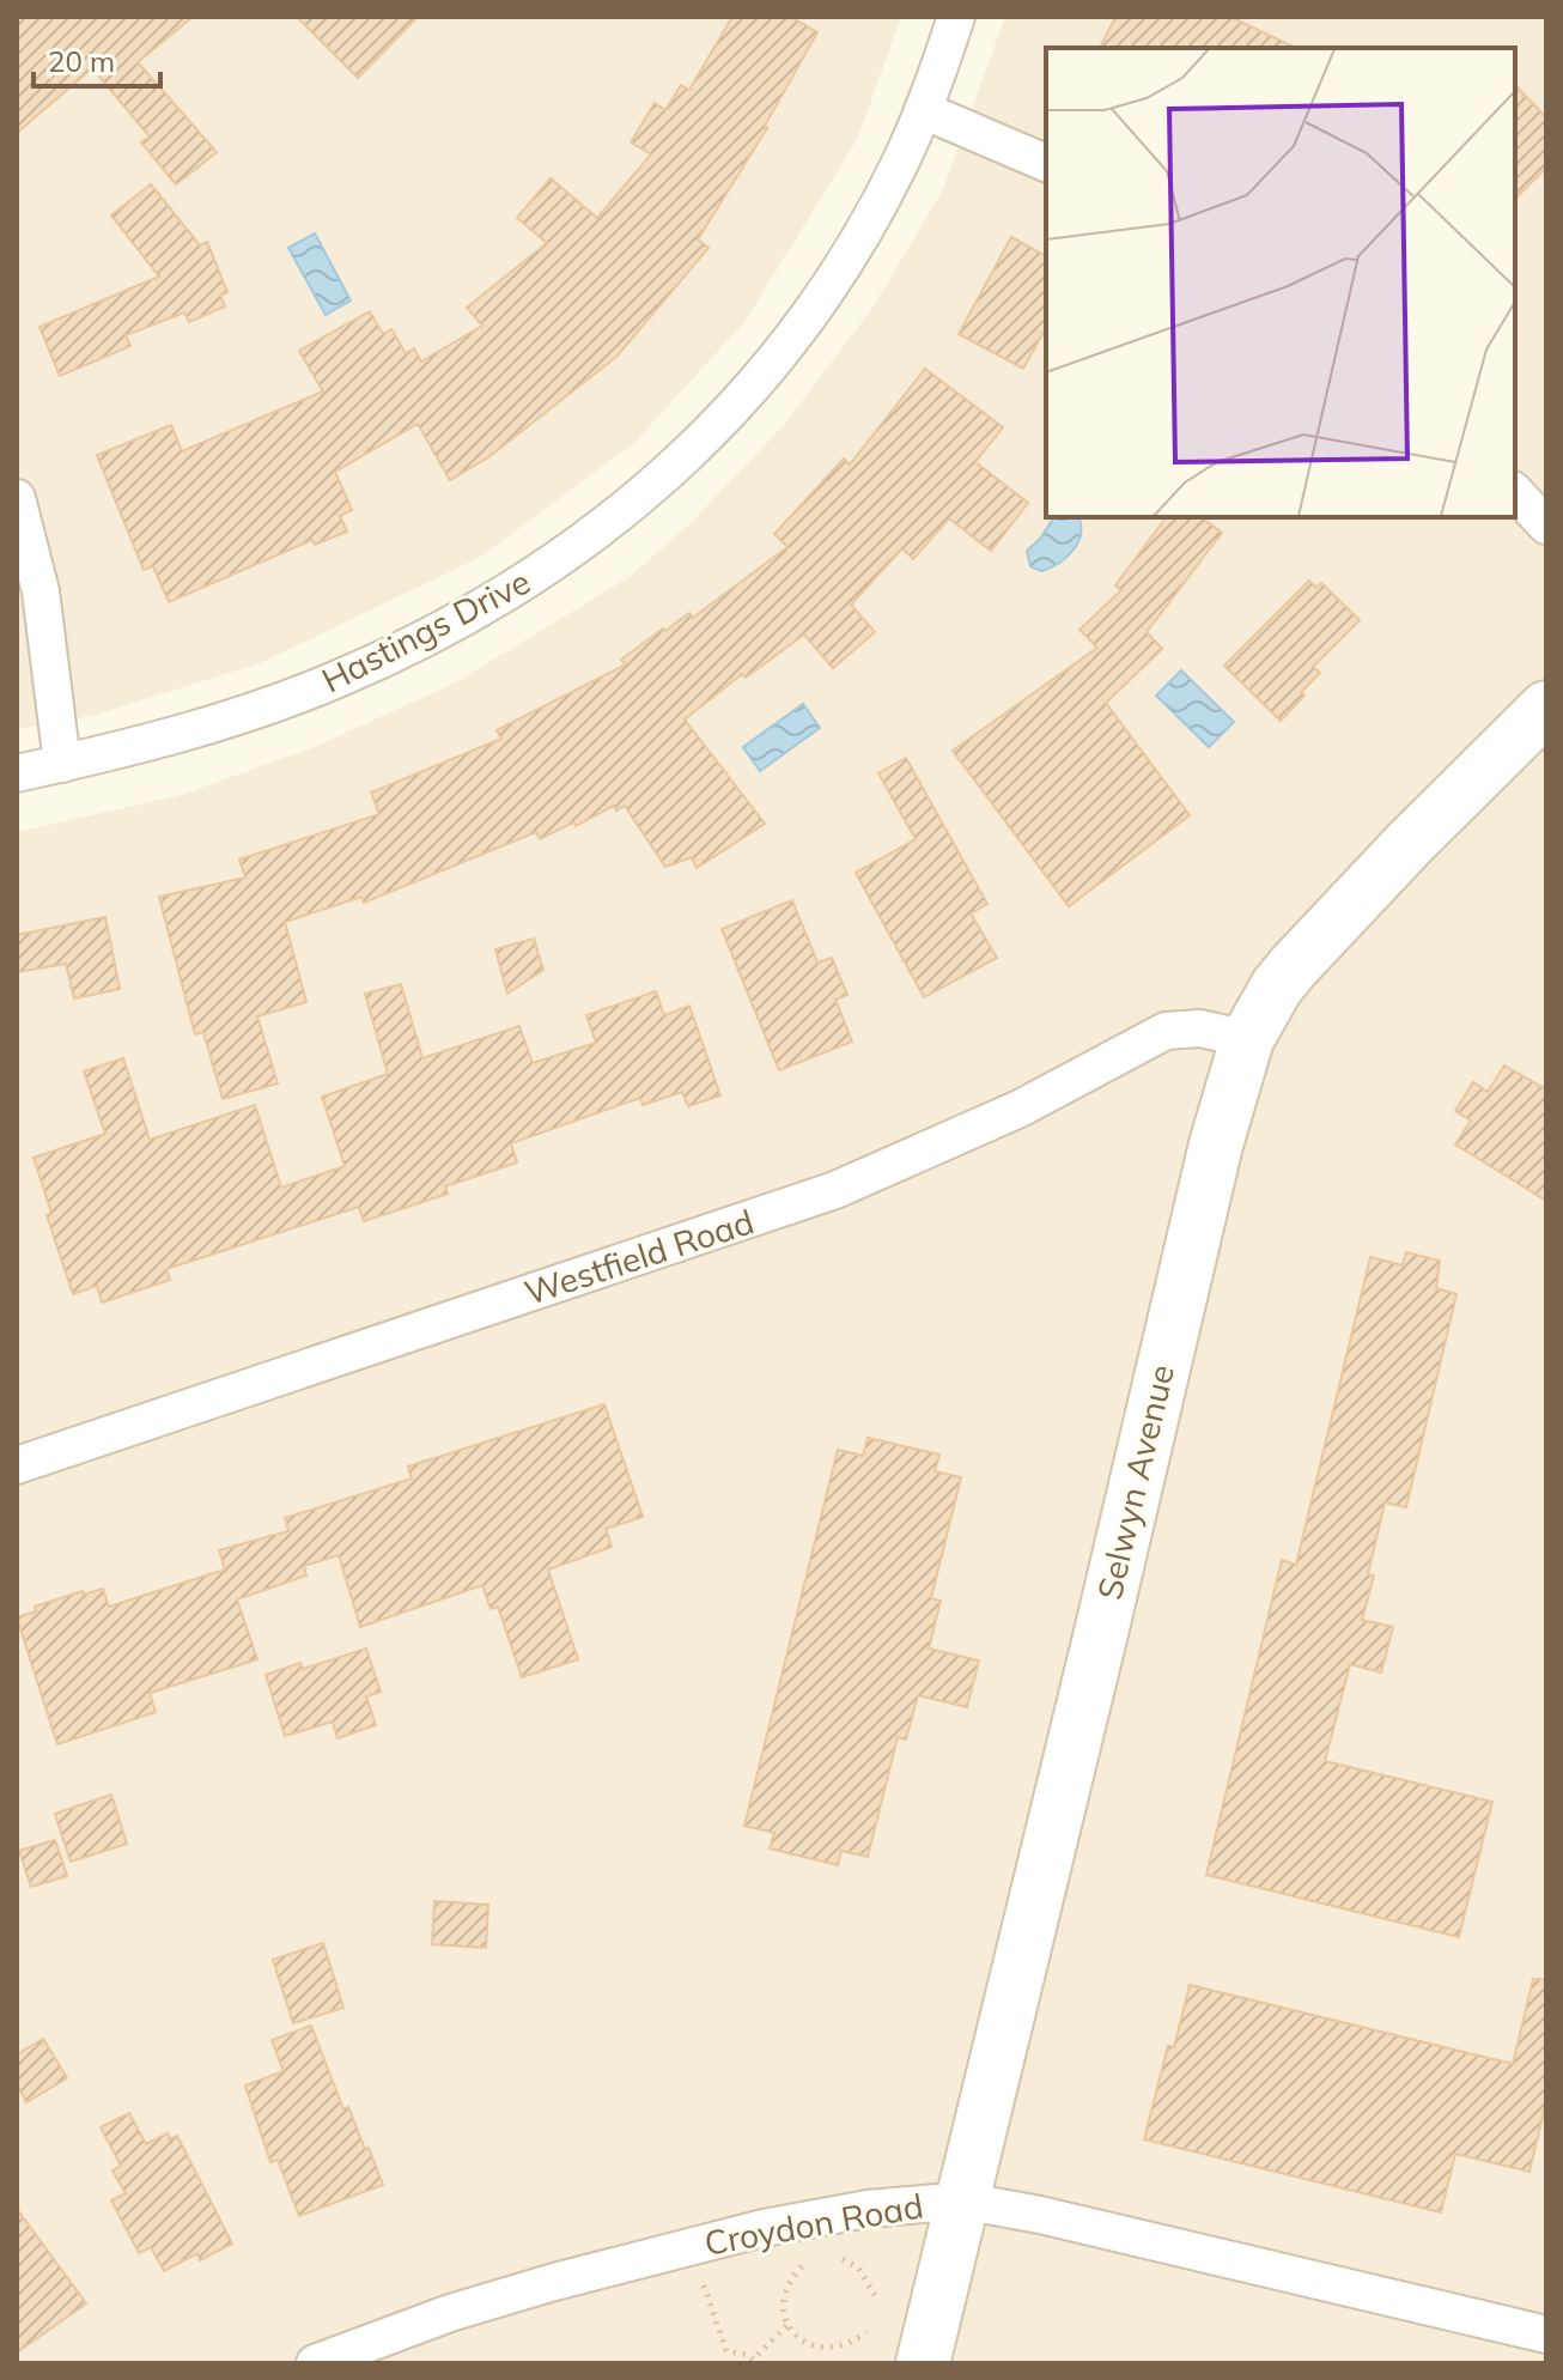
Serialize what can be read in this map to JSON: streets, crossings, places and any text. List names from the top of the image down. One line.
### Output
{"streets":{"street":["Hastings Drive","Westfield Road","Selwyn Avenue","Croydon Road"]},"crossings":[["Westfield Road","Selwyn Avenue"],["Selwyn Avenue","Croydon Road"]],"scale_bar":"20 m"}
